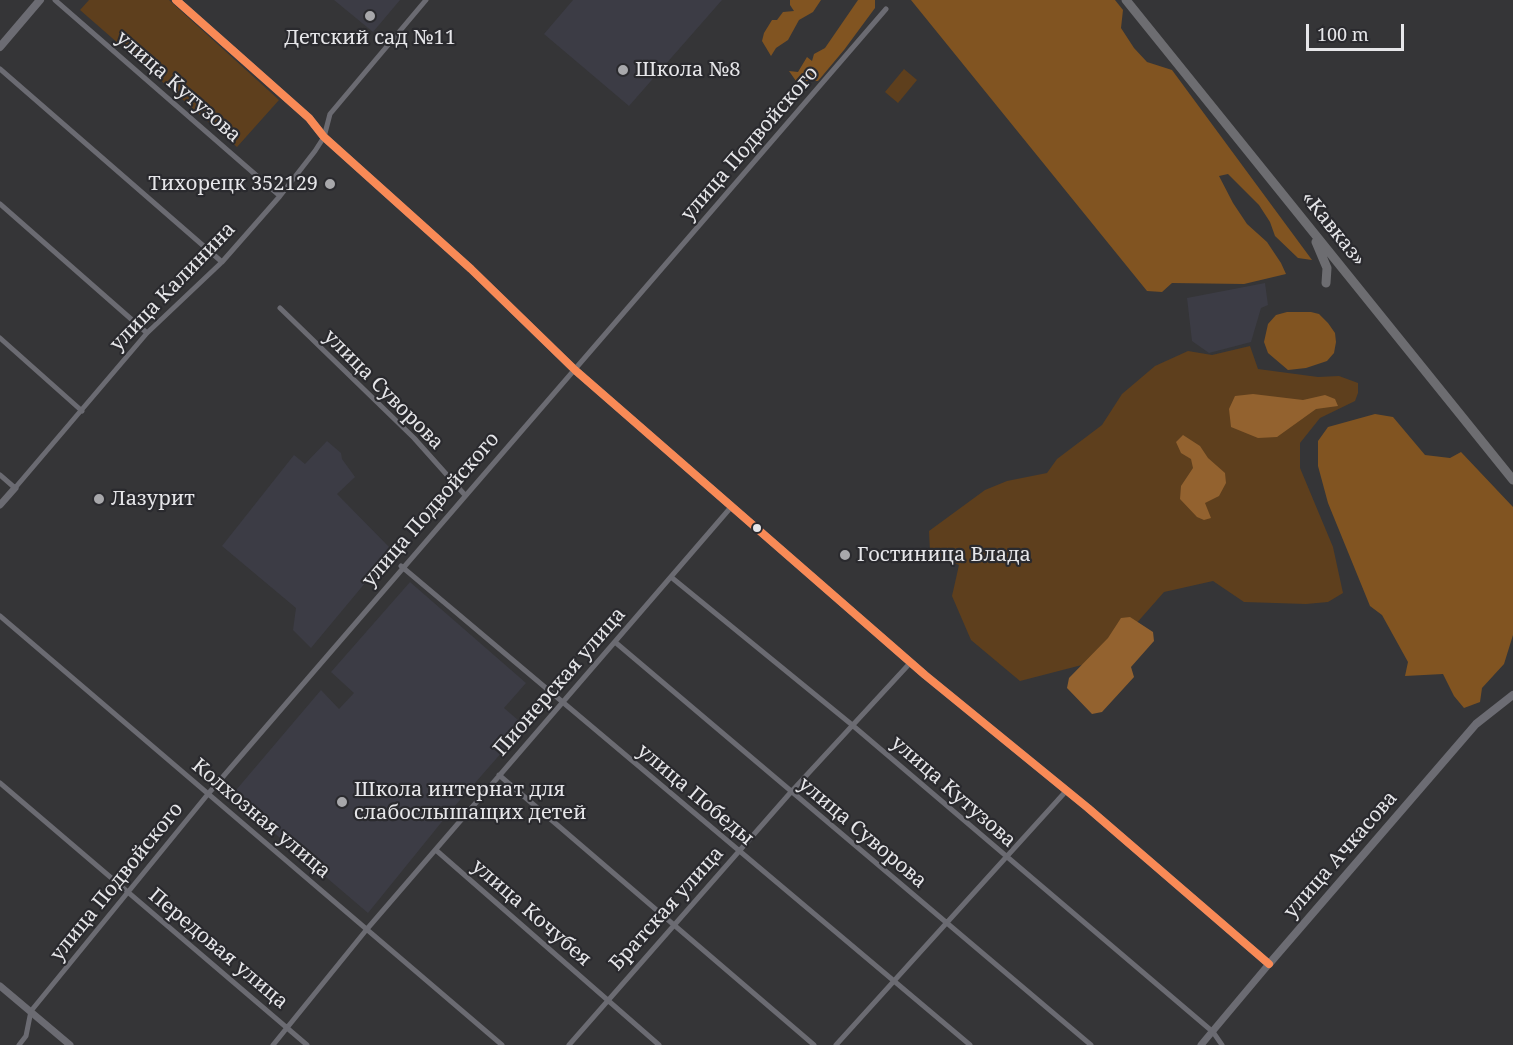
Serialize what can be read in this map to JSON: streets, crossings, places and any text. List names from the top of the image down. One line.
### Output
{"streets":{"highway":["«Кавказ»"],"main road":["улица Ачкасова"],"street":["улица Кутузова","улица Подвойского","улица Калинина","улица Суворова","Пионерская улица","улица Победы","Колхозная улица","Братская улица","улица Кочубея","Передовая улица"]},"crossings":[["улица Кутузова","улица Калинина"],["улица Кутузова","Пионерская улица"],["улица Кутузова","улица Ачкасова"],["улица Кутузова","Братская улица"],["улица Подвойского","улица Суворова"],["улица Подвойского","улица Победы"],["улица Подвойского","Колхозная улица"],["улица Подвойского","Передовая улица"],["улица Суворова","Пионерская улица"],["улица Суворова","Братская улица"],["Пионерская улица","улица Победы"],["Пионерская улица","Колхозная улица"],["Пионерская улица","улица Кочубея"],["Пионерская улица","Передовая улица"],["улица Победы","Братская улица"],["Братская улица","улица Кочубея"]],"places":["Детский сад №11","Школа №8","Тихорецк 352129","Лазурит","Гостиница Влада","Школа интернат для слабослышащих детей"],"scale_bar":"100 m"}
